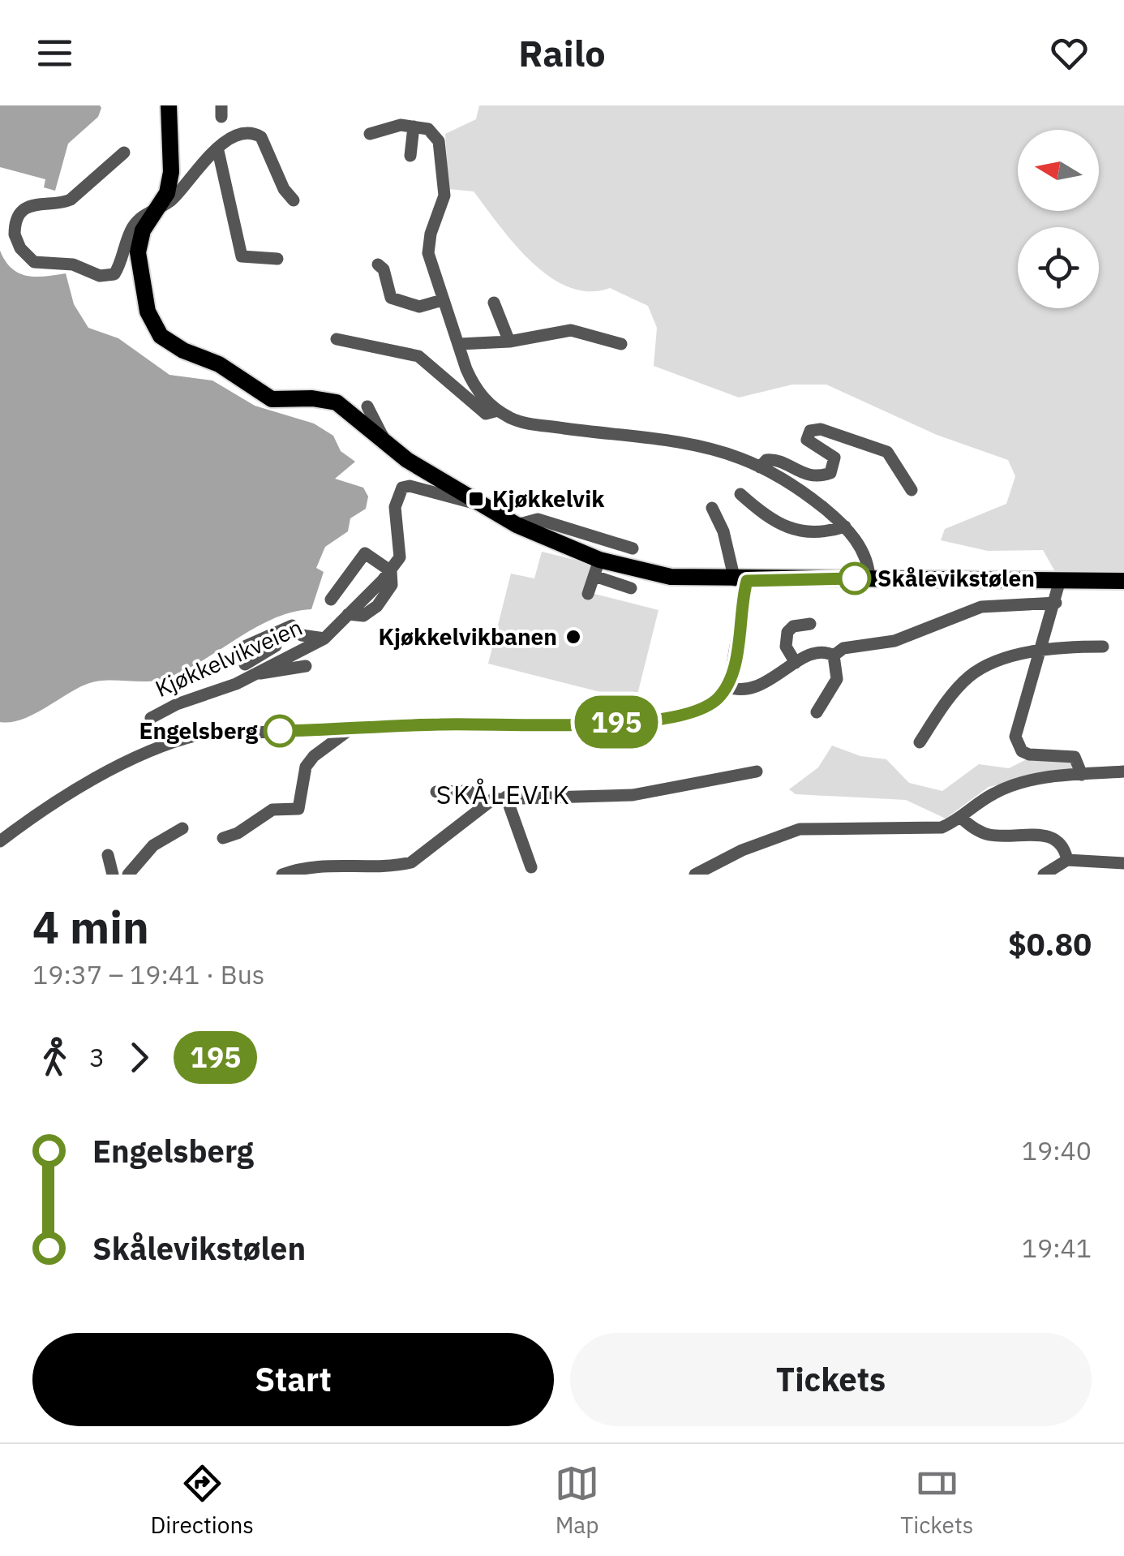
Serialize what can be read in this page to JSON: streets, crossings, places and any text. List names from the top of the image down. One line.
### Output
{"streets":{"street":["Kjøkkelvikveien"]},"districts":["SKÅLEVIK"],"places":{"transit":["Kjøkkelvik"],"other":["Skålevikstølen","Kjøkkelvikbanen","Engelsberg"]},"lines":["bus line 195"],"north":"left","page":{"header":"Railo","on_map":"195","heading":["4 min","19:37 – 19:41 · Bus","$0.80"],"legs":["3","195"],"list":[{"name":"Engelsberg","value":"19:40"},{"name":"Skålevikstølen","value":"19:41"}],"buttons":["Start","Tickets"],"tabs":["Directions","Map","Tickets"]}}
